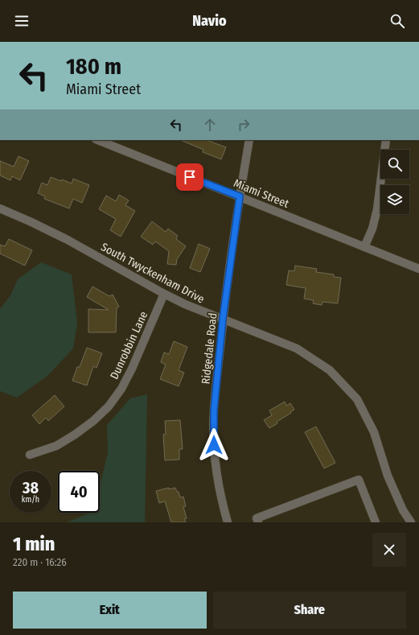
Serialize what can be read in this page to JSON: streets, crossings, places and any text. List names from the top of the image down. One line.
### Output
{"streets":{"street":["Miami Street","South Twyckenham Drive","Dunrobbin Lane","Ridgedale Road"]},"crossings":[["Miami Street","Ridgedale Road"],["South Twyckenham Drive","Dunrobbin Lane"],["South Twyckenham Drive","Ridgedale Road"]],"page":{"header":"Navio","turn":["180 m","Miami Street"],"speed":"38 km/h","limit":"40","heading":["1 min","220 m · 16:26"],"buttons":["Exit","Share"]}}
